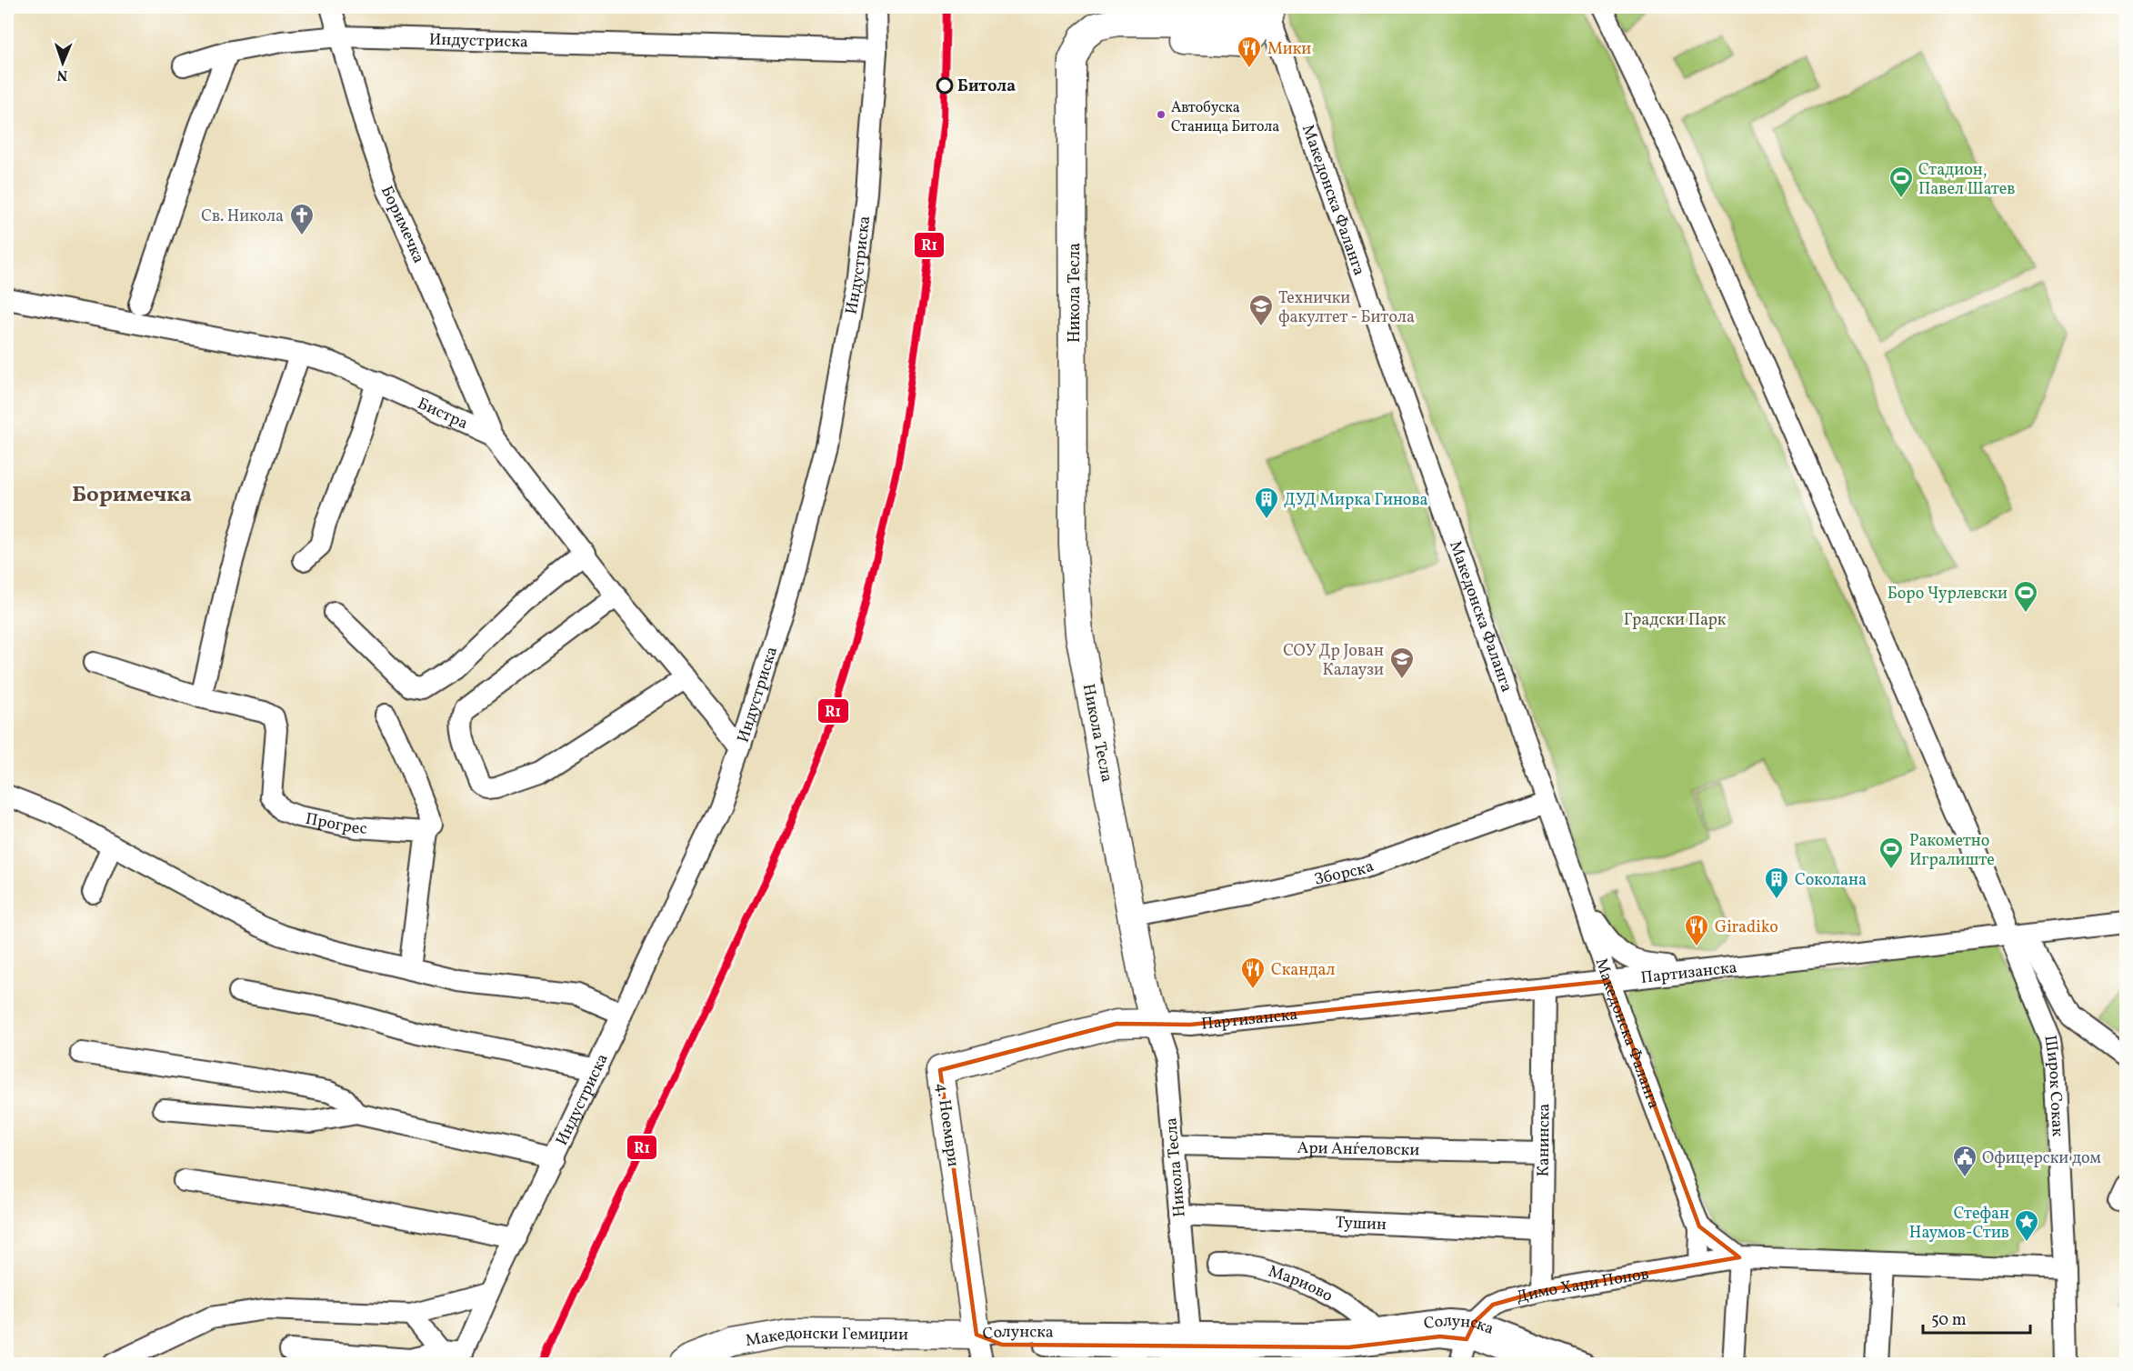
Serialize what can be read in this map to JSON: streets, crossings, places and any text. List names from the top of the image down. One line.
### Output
{"streets":{"main road":["Никола Тесла","4. Ноември","Македонски Гемиџии"],"street":["Индустриска","Македонска Фаланга","Боримечка","Бистра","Прогрес","Зборска","Партизанска","Широк Сокак","Канинска","Ари Анѓеловски","Тушин","Мариово","Димо Хаџи Попов","Солунска"]},"crossings":[["Индустриска","Боримечка"],["Индустриска","Бистра"],["Македонска Фаланга","Никола Тесла"],["Македонска Фаланга","Зборска"],["Македонска Фаланга","Партизанска"],["Македонска Фаланга","Димо Хаџи Попов"],["Боримечка","Бистра"],["Никола Тесла","Зборска"],["Никола Тесла","Партизанска"],["Никола Тесла","4. Ноември"],["Никола Тесла","Ари Анѓеловски"],["Никола Тесла","Тушин"],["Никола Тесла","Солунска"],["Партизанска","Широк Сокак"],["Партизанска","4. Ноември"],["Партизанска","Канинска"],["4. Ноември","Солунска"],["4. Ноември","Македонски Гемиџии"],["Канинска","Ари Анѓеловски"],["Канинска","Тушин"],["Канинска","Димо Хаџи Попов"],["Мариово","Солунска"],["Димо Хаџи Попов","Солунска"],["Солунска","Македонски Гемиџии"]],"districts":["Боримечка"],"parks":["Градски Парк"],"places":{"restaurant":["Мики","Giradiko","Скандал"],"other":["Битола","Автобуска Станица Битола"],"sports":["Стадион, Павел Шатев","Боро Чурлевски","Ракометно Игралиште"],"church":["Св. Никола"],"school or university":["Технички факултет - Битола","СОУ Др Јован Калаузи"],"building":["ДУД Мирка Гинова","Соколана"],"public building":["Офицерски дом"],"place":["Стефан Наумов-Стив"]},"lines":["transit line R1"],"scale_bar":"50 m","north":"bottom"}
